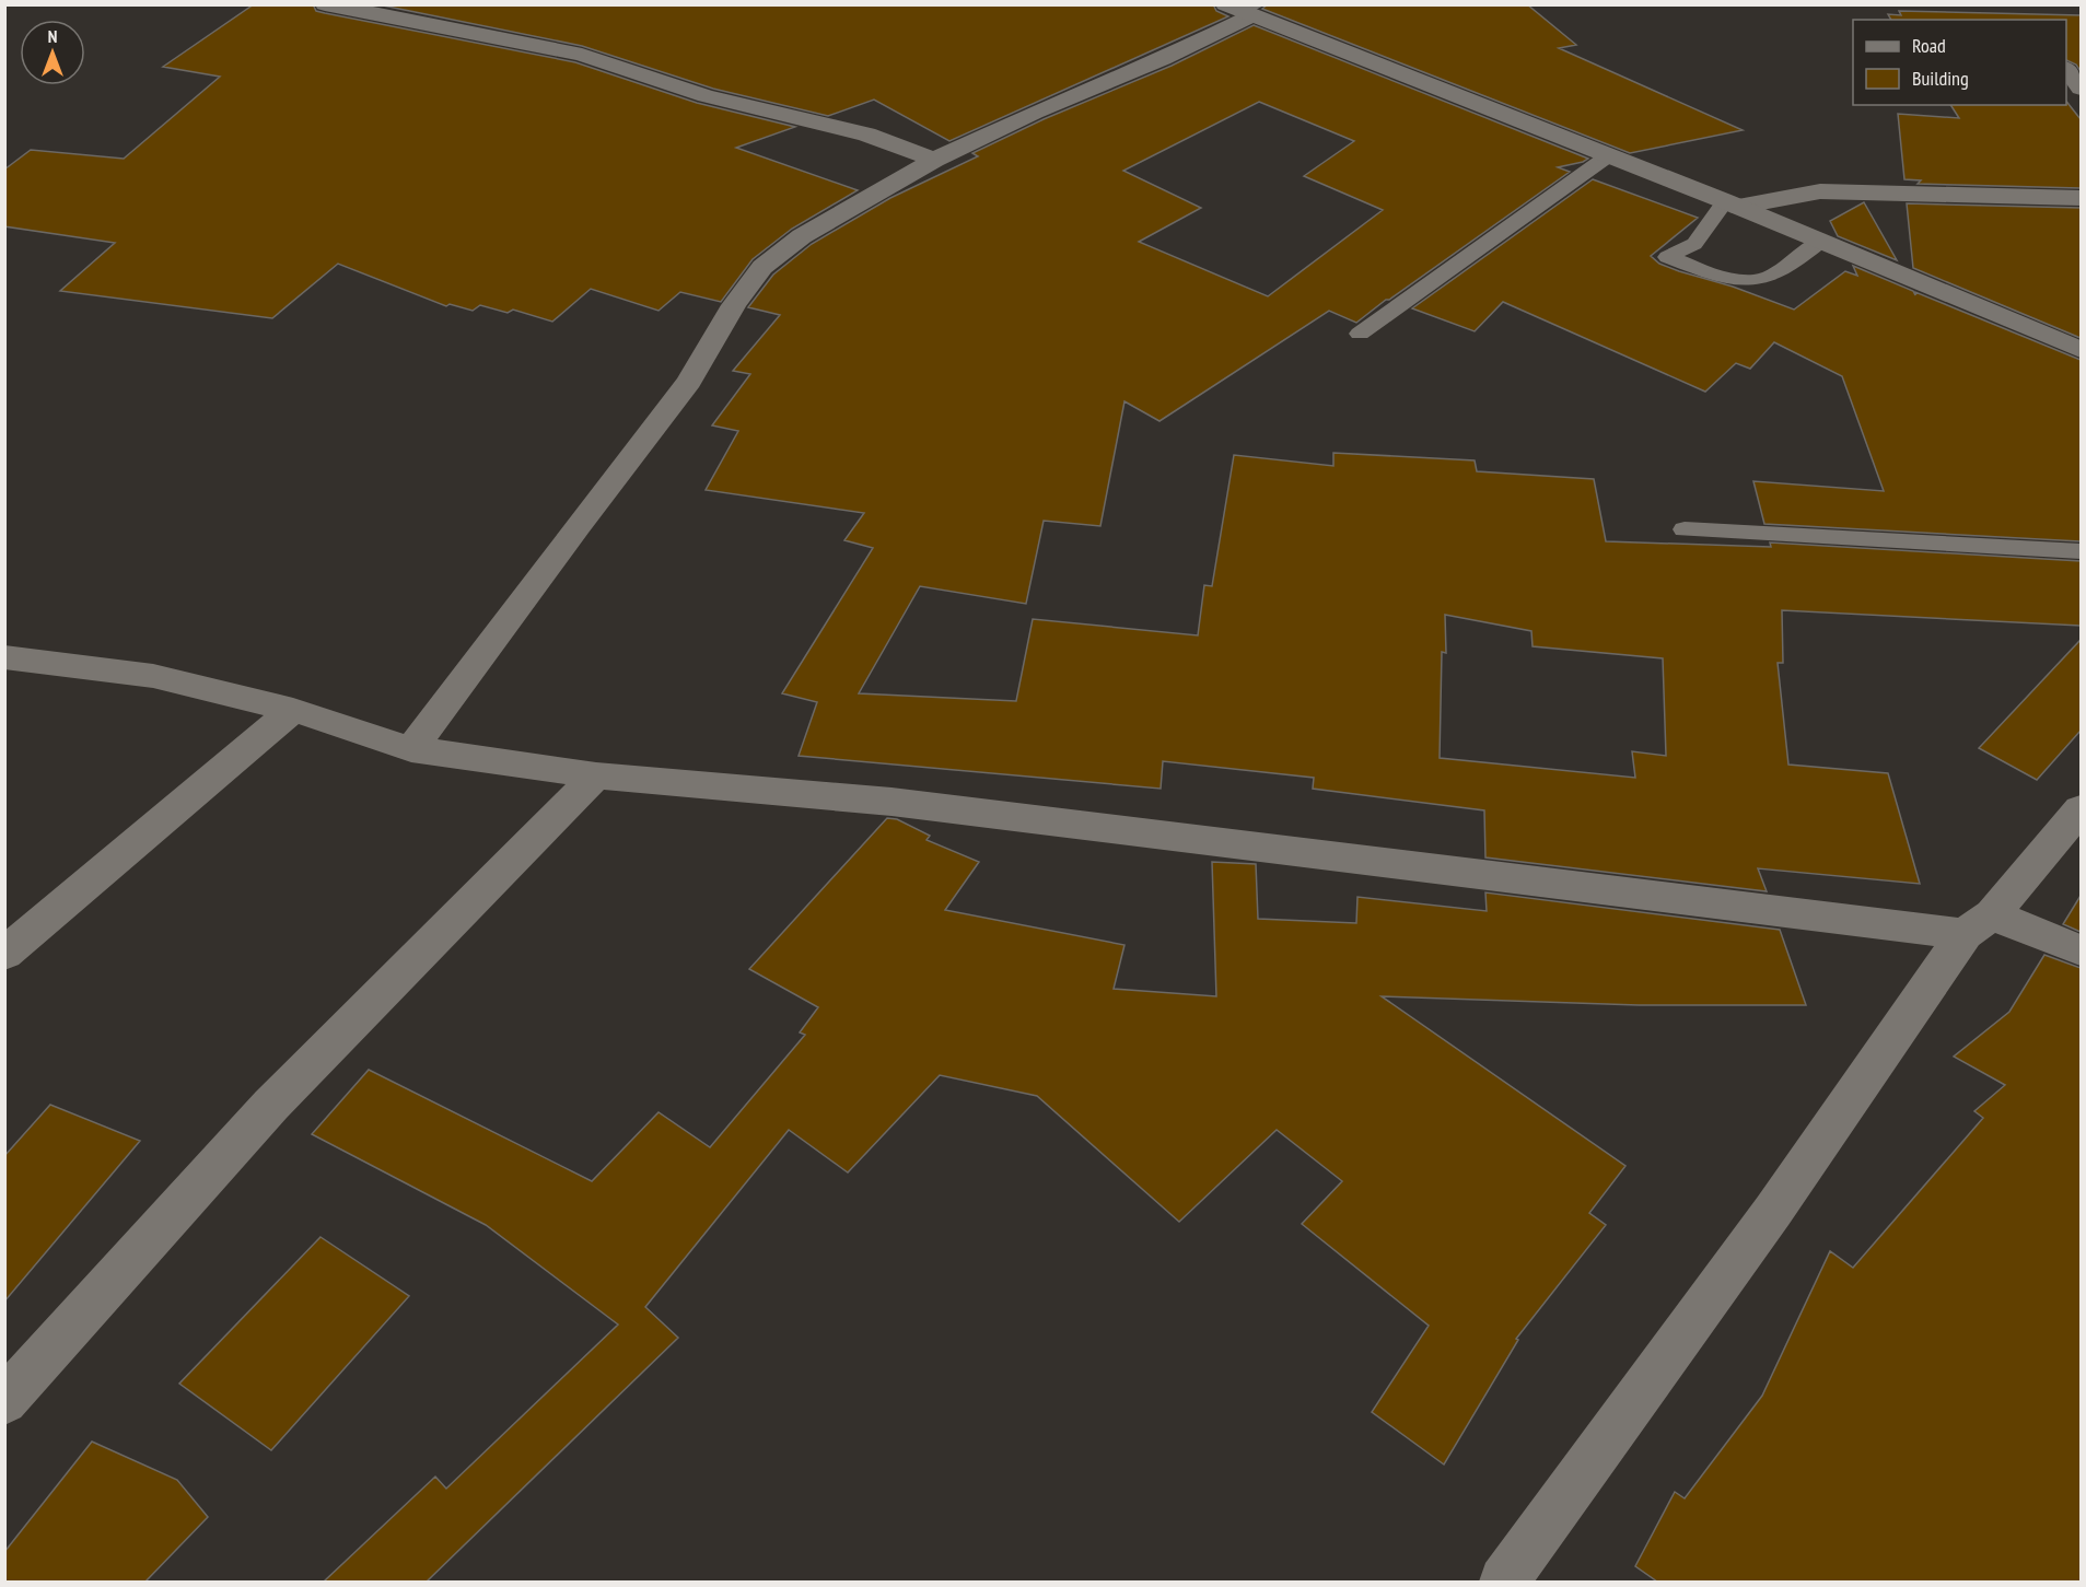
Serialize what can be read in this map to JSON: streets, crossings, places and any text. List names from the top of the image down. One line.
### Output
{"legend":["Road","Building"],"north":"top"}
